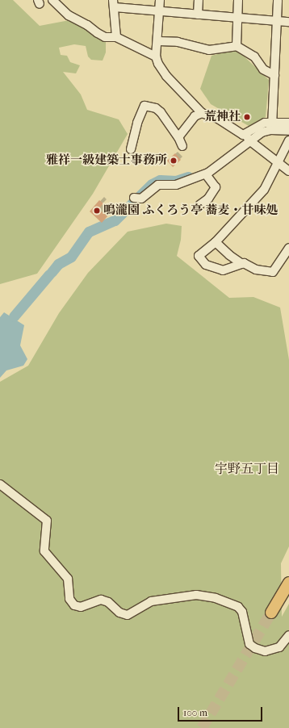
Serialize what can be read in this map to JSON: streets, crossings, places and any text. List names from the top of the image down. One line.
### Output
{"districts":["宇野五丁目"],"places":["荒神社","雅祥一級建築士事務所","鳴瀧園 ふくろう亭 蕎麦・甘味処"],"scale_bar":"100 m"}
